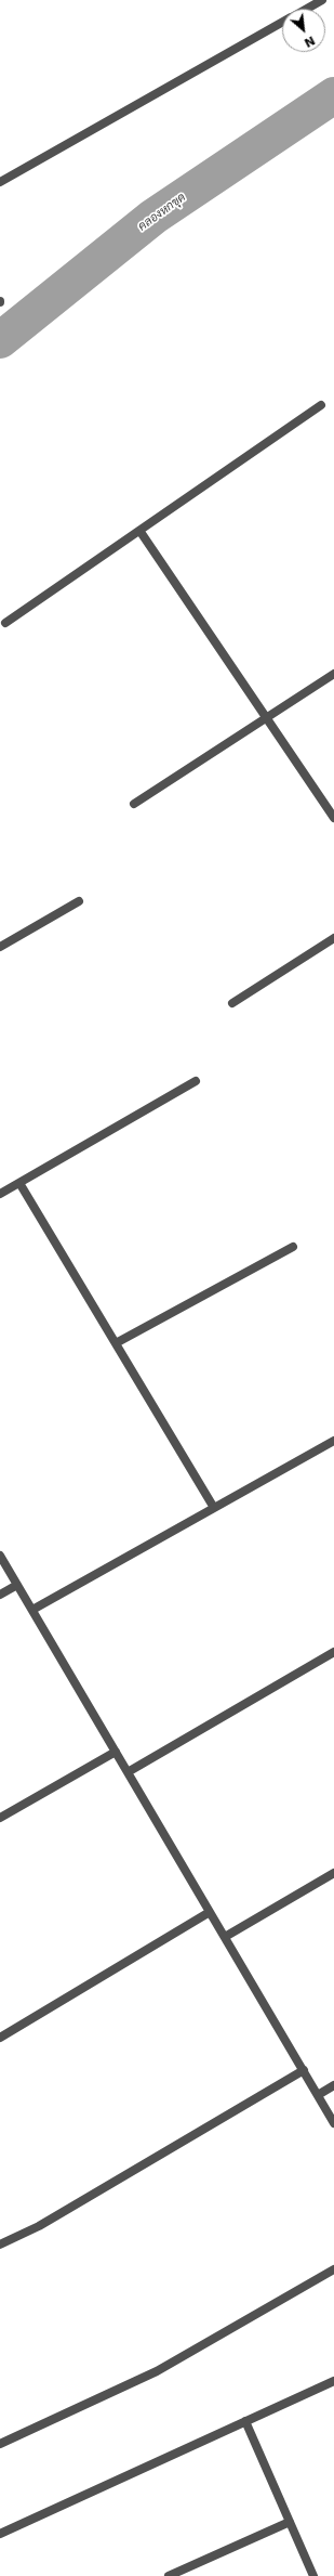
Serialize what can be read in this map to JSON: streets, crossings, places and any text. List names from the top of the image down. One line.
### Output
{"water":["คลองหกขุด"],"north":"bottom right"}
